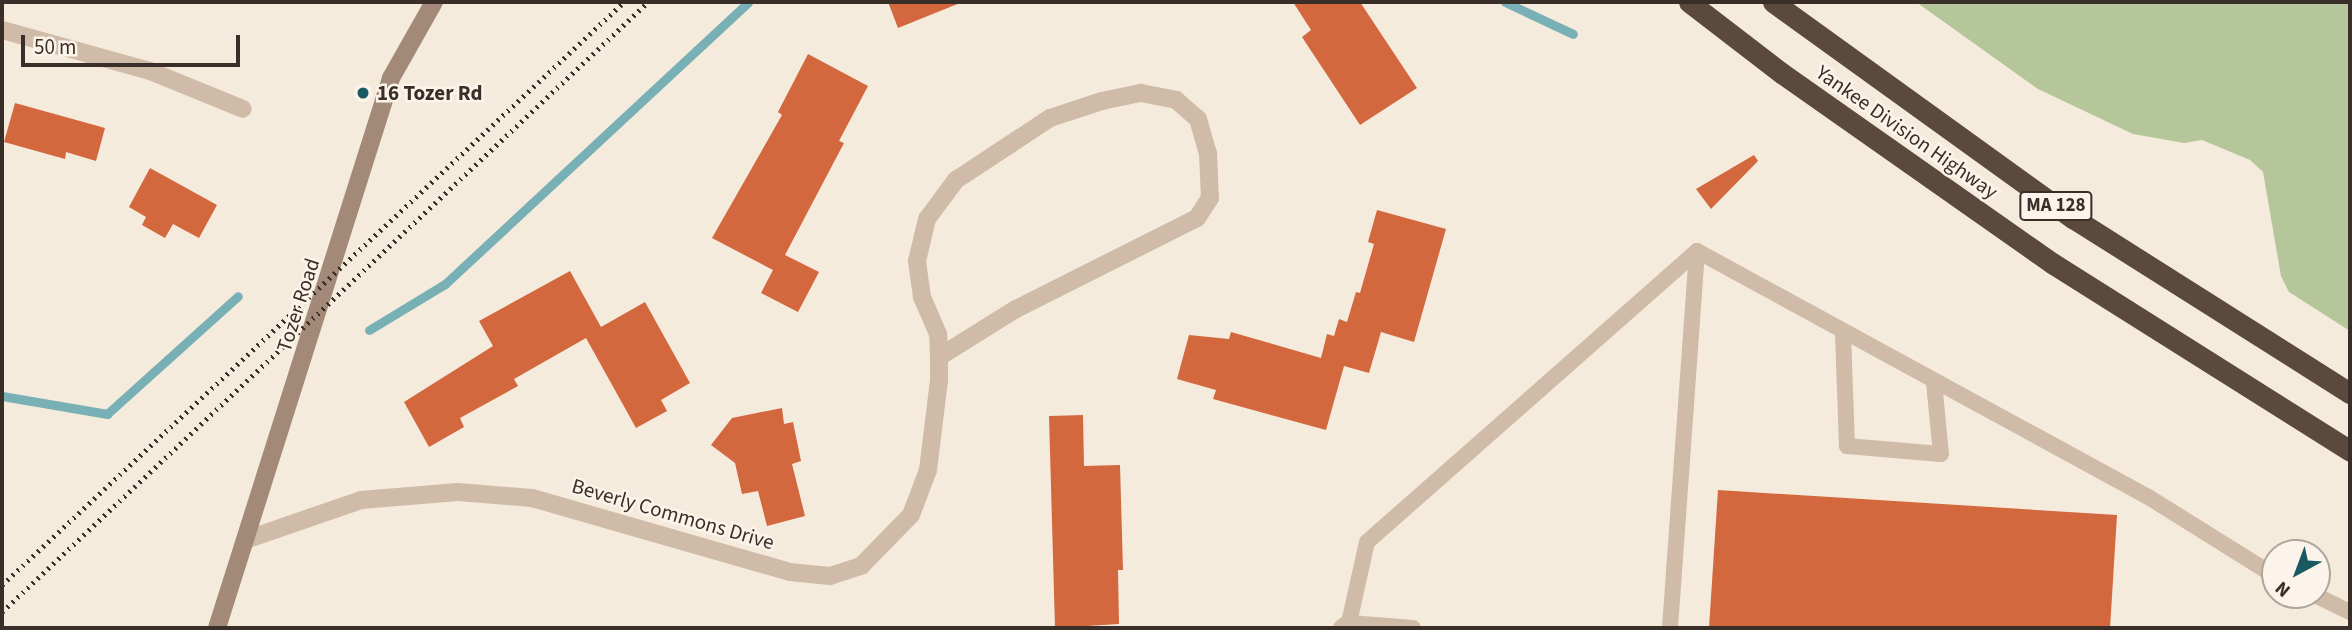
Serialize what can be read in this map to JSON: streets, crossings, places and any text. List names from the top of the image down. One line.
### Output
{"streets":{"highway":["Yankee Division Highway","MA 128"],"main road":["Tozer Road"],"street":["Beverly Commons Drive"]},"crossings":[["Tozer Road","Beverly Commons Drive"]],"places":["16 Tozer Rd"],"scale_bar":"50 m","north":"bottom left"}
